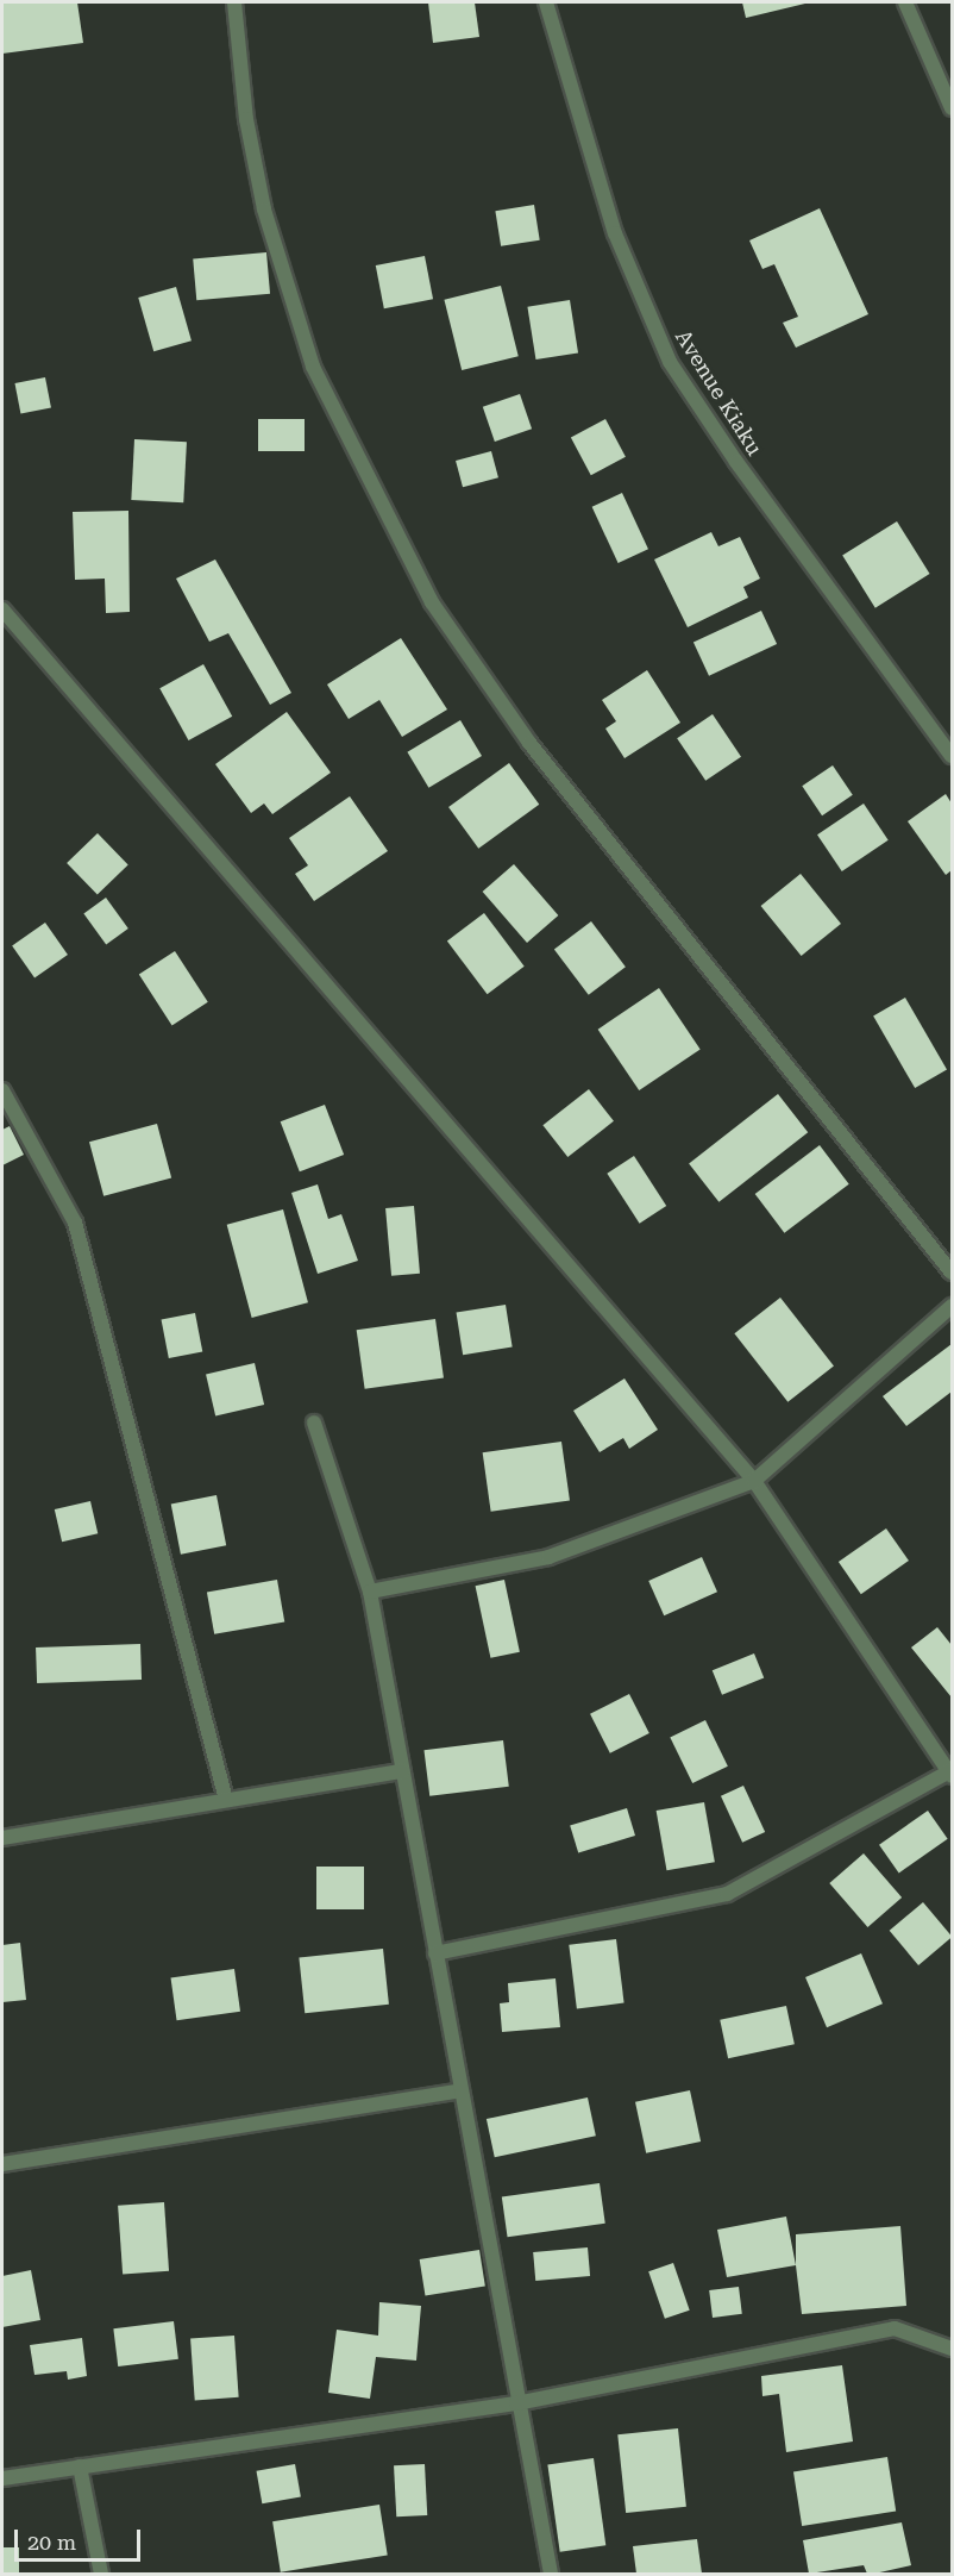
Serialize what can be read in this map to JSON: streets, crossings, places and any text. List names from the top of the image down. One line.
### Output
{"streets":{"street":["Avenue Kiaku"]},"scale_bar":"20 m"}
